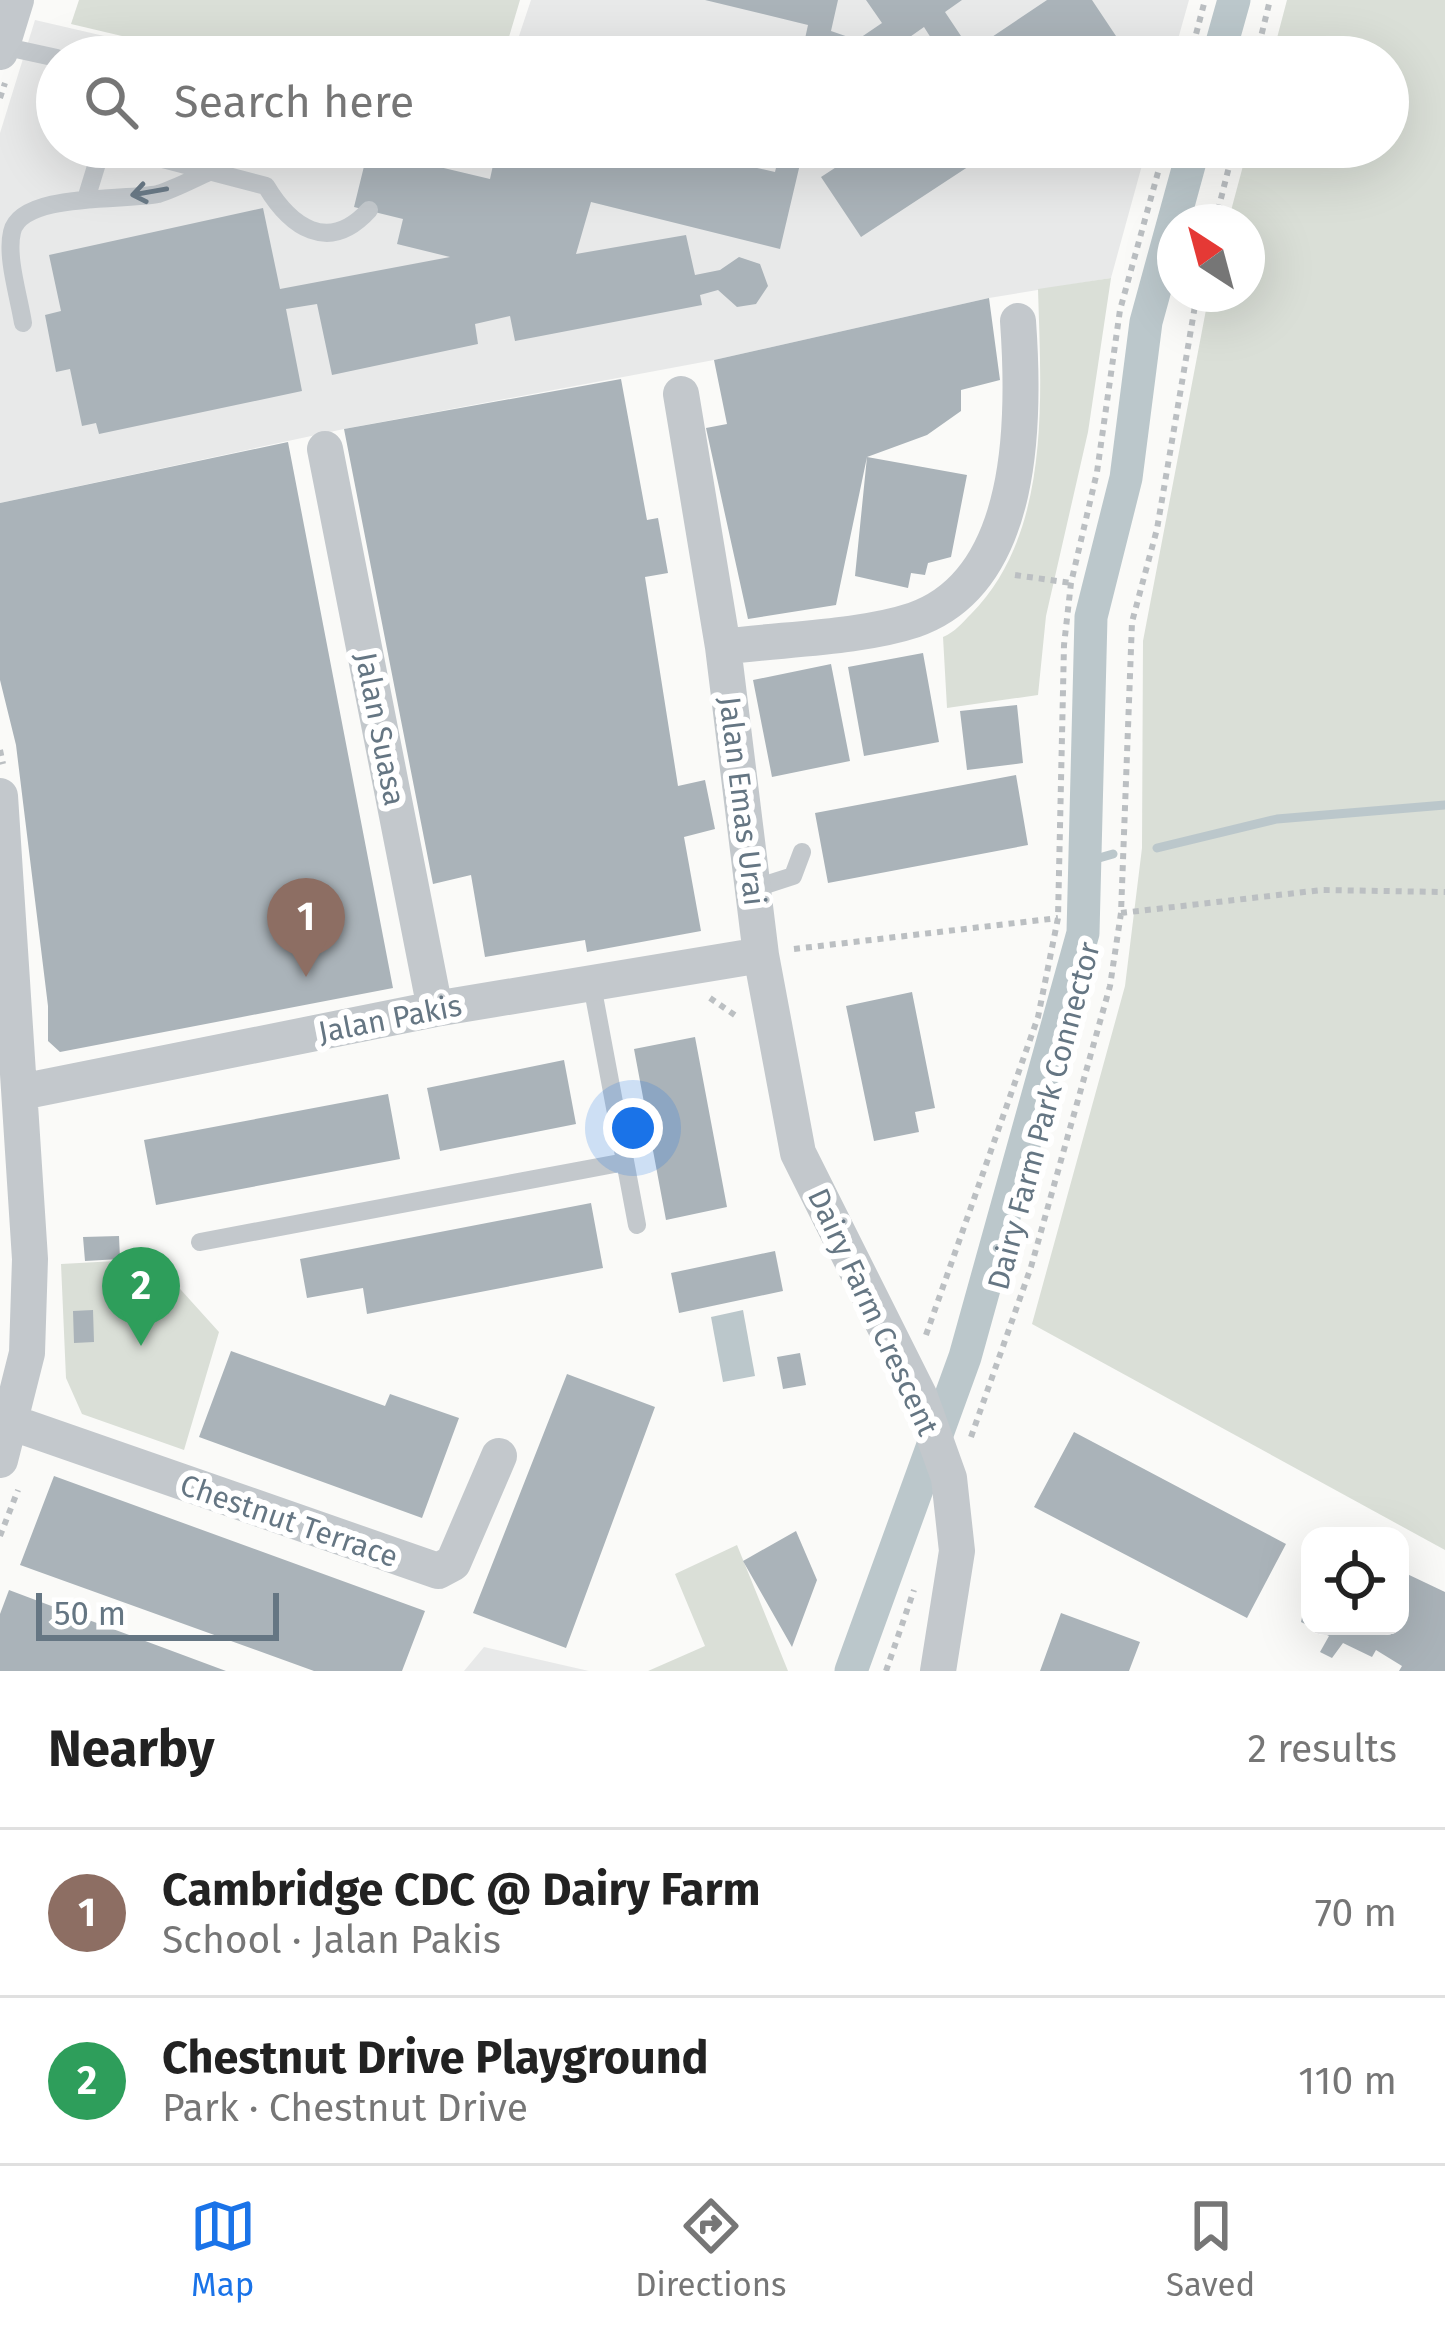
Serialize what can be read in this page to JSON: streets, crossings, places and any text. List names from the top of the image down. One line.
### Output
{"streets":{"street":["Jalan Suasa","Jalan Emas Urai","Jalan Pakis","Dairy Farm Crescent","Chestnut Terrace"],"path":["Dairy Farm Park Connector"]},"crossings":[["Jalan Suasa","Jalan Pakis"],["Jalan Emas Urai","Jalan Pakis"],["Jalan Emas Urai","Dairy Farm Crescent"],["Jalan Pakis","Dairy Farm Crescent"]],"scale_bar":"50 m","north":"top left","page":{"search":"Search here","pins":["1","2"],"scale":"50 m","heading":["Nearby","2 results"],"list":[{"mark":"1","name":"Cambridge CDC @ Dairy Farm","note":"School · Jalan Pakis","value":"70 m"},{"mark":"2","name":"Chestnut Drive Playground","note":"Park · Chestnut Drive","value":"110 m"}],"nav":["Map","Directions","Saved"]}}
